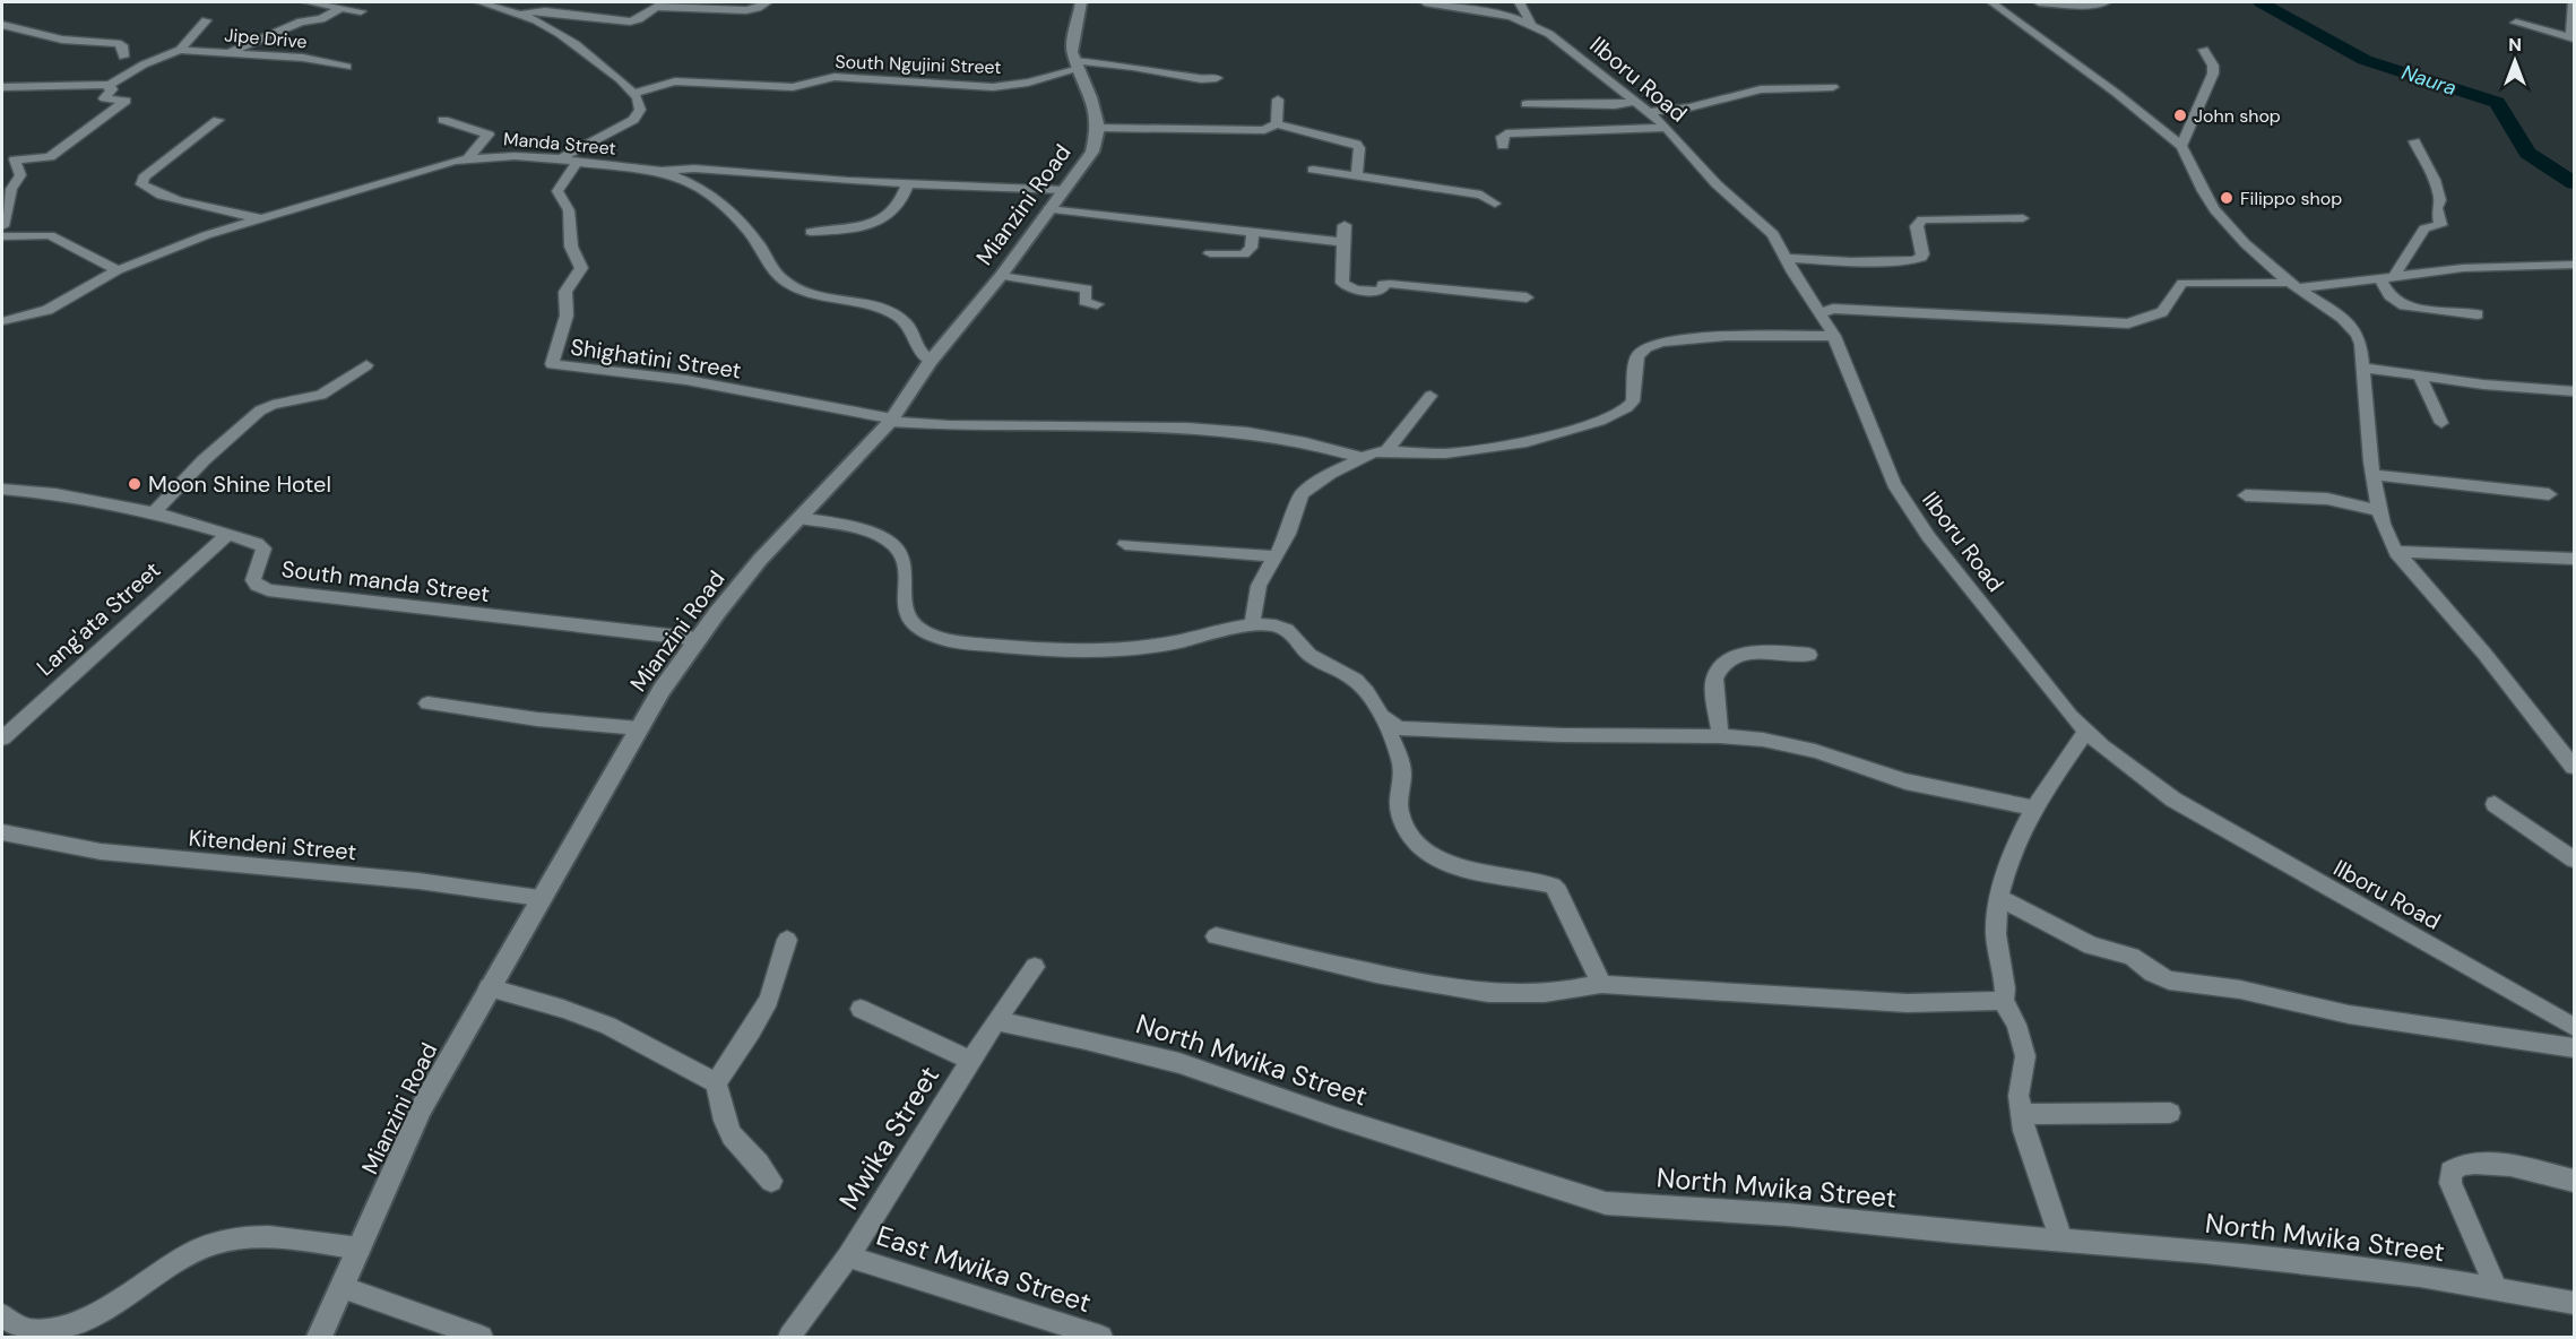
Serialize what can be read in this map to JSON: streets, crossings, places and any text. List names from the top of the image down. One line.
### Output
{"streets":{"street":["Jipe Drive","South Ngujini Street","Ilboru Road","Manda Street","Mianzini Road","Shighatini Street","South manda Street","Lang'ata Street","Kitendeni Street","North Mwika Street","Mwika Street","East Mwika Street"]},"crossings":[["Manda Street","Mianzini Road"],["Manda Street","Shighatini Street"],["Mianzini Road","Shighatini Street"],["Mianzini Road","South manda Street"],["Mianzini Road","Kitendeni Street"],["South manda Street","Lang'ata Street"],["North Mwika Street","Mwika Street"],["Mwika Street","East Mwika Street"]],"water":["Naura"],"places":["John shop","Filippo shop","Moon Shine Hotel"],"north":"top"}
